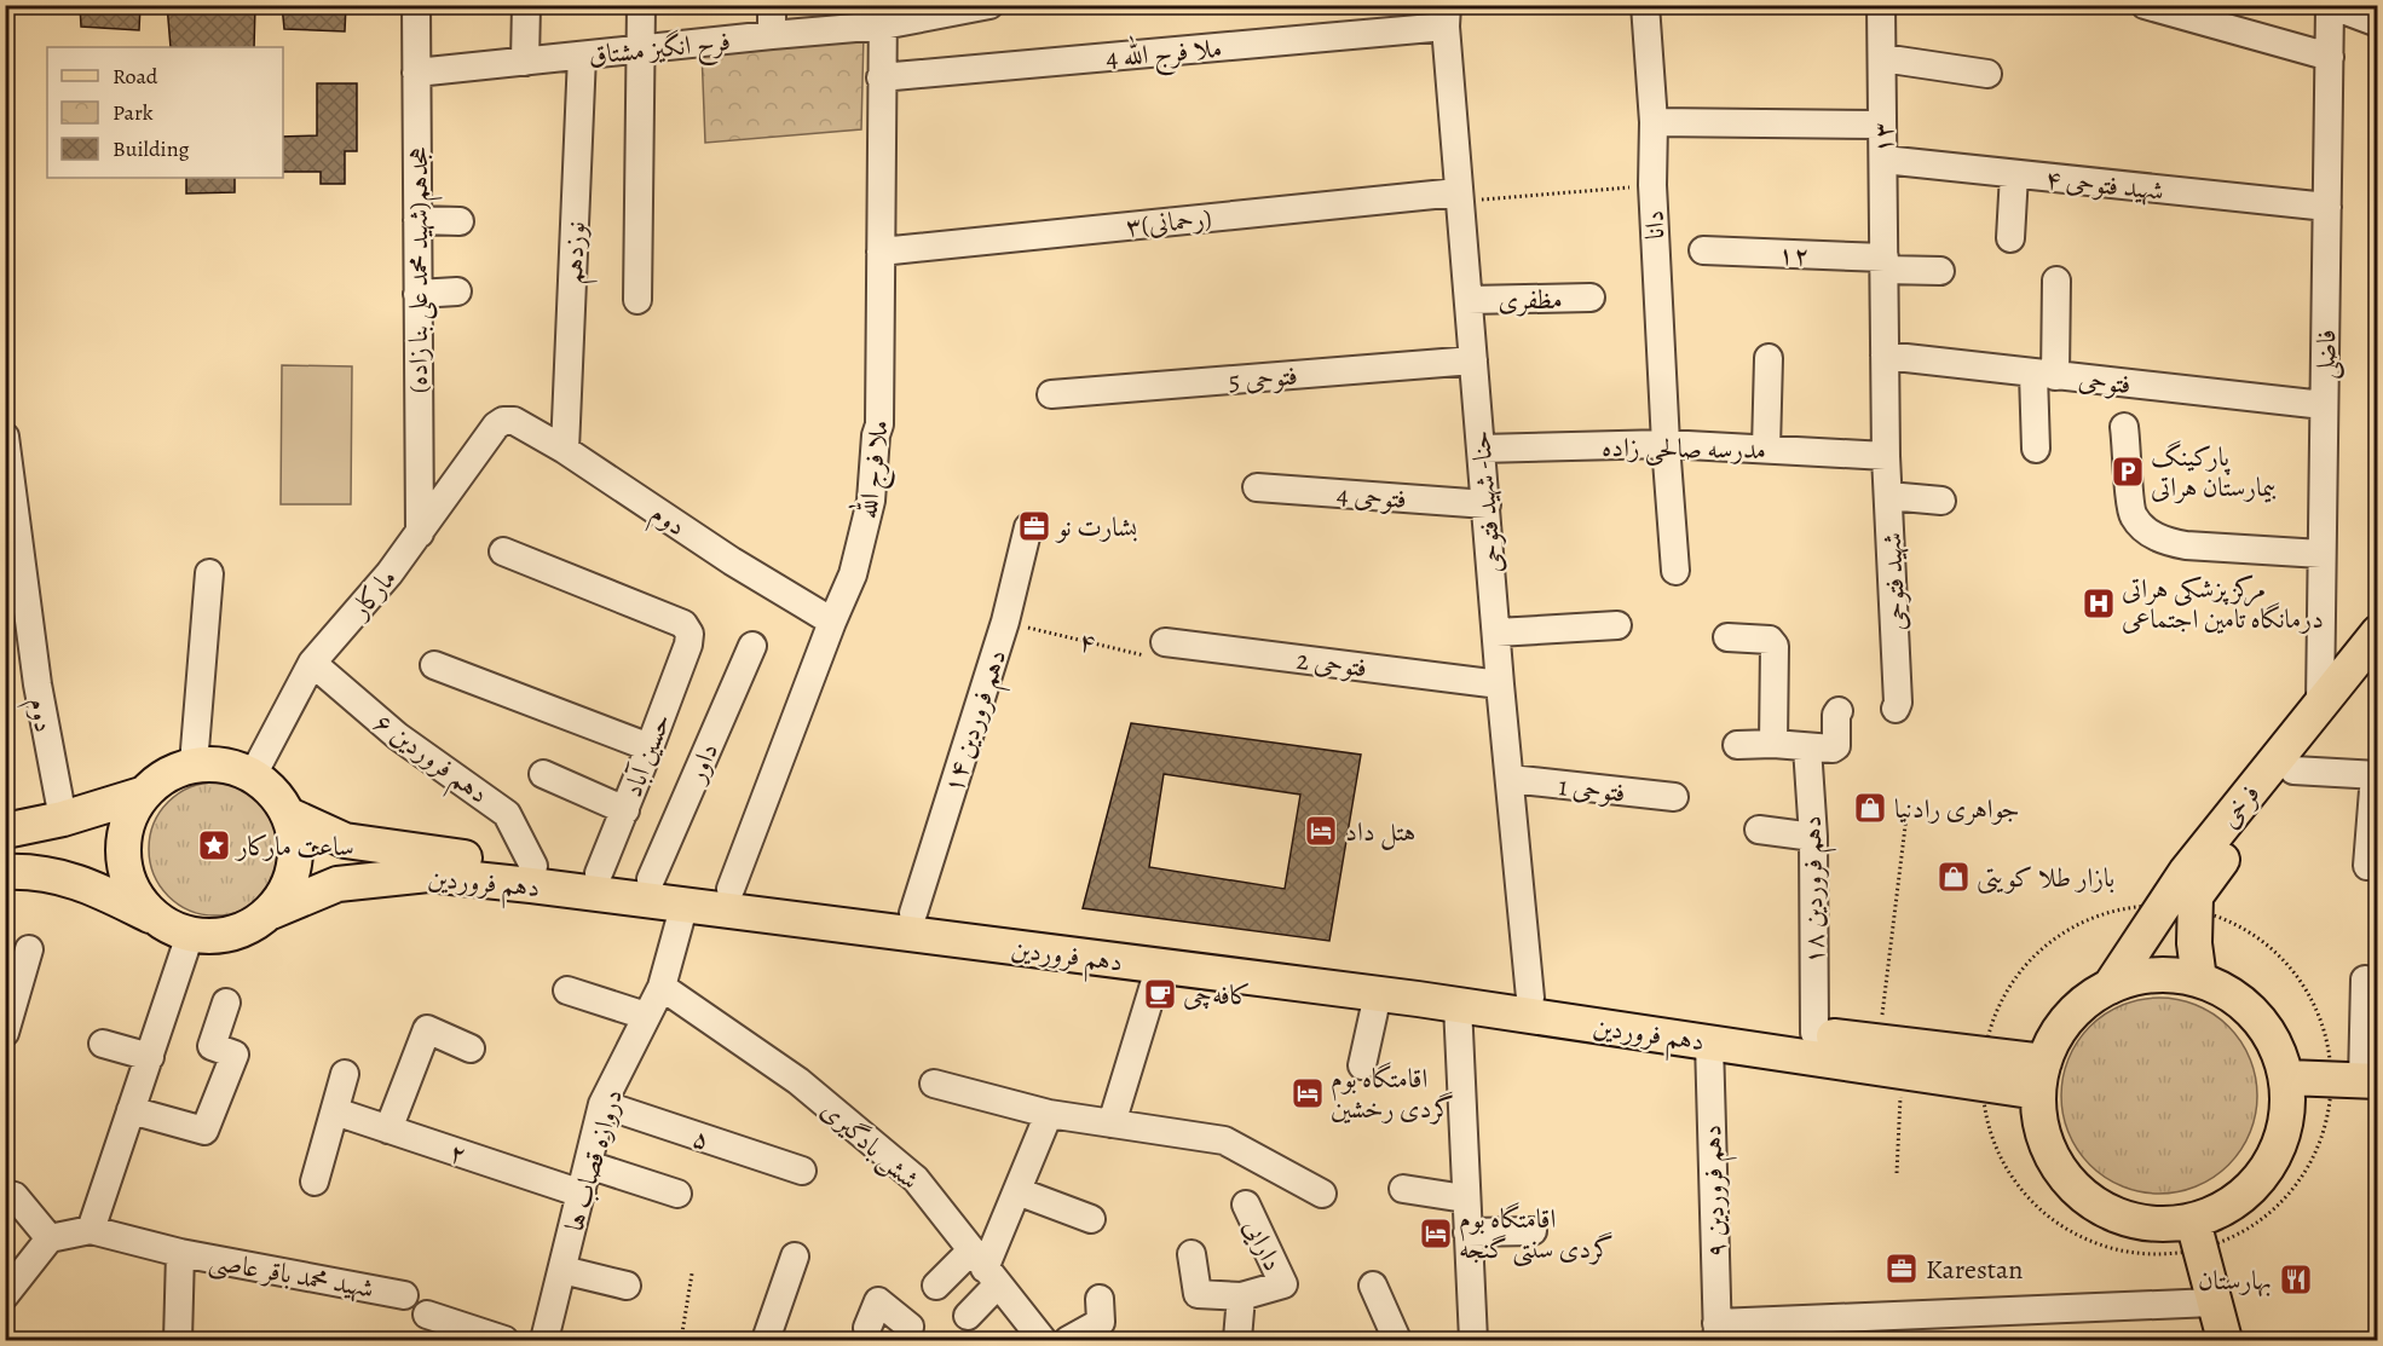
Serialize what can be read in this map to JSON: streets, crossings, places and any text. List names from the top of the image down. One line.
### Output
{"streets":{"main road":["فرخی","دهم فروردین"],"street":["فرح انگیز مشتاق","4 ملا فرج الله","۱۳","شهید فتوحی ۴","۳(رحمانی)","دانا","نوزدهم","۱۲","هجدهم(شهید محمد علی بنا زاده)","مظفری","فاضلی","فتوحی 5","فتوحی","مدرسه صالحی زاده","ملا فرج الله","فتوحی 4","حنا- شهید فتوحی","دوم","شهید فتوحی","مارکار","فتوحی 2","دهم فروردین ۱۴","حسین آباد","دهم فروردین ۶","داور","فتوحی 1","دهم فروردین ۱۸","۵","شش بادگیری","۲","دروازه قصاب ها","دهم فروردین ۹","دارایی","شهید محمد باقر عاصی"],"path":["۴"]},"crossings":[["فرح انگیز مشتاق","نوزدهم"],["فرح انگیز مشتاق","هجدهم(شهید محمد علی بنا زاده)"],["فرح انگیز مشتاق","ملا فرج الله"],["4 ملا فرج الله","ملا فرج الله"],["4 ملا فرج الله","حنا- شهید فتوحی"],["۱۳","شهید فتوحی ۴"],["۱۳","۱۲"],["۱۳","فتوحی"],["۱۳","مدرسه صالحی زاده"],["۱۳","شهید فتوحی"],["شهید فتوحی ۴","فاضلی"],["۳(رحمانی)","ملا فرج الله"],["۳(رحمانی)","حنا- شهید فتوحی"],["دانا","مدرسه صالحی زاده"],["نوزدهم","دوم"],["هجدهم(شهید محمد علی بنا زاده)","مارکار"],["مظفری","حنا- شهید فتوحی"],["فاضلی","فتوحی"],["فاضلی","فرخی"],["فتوحی 5","حنا- شهید فتوحی"],["مدرسه صالحی زاده","حنا- شهید فتوحی"],["مدرسه صالحی زاده","شهید فتوحی"],["ملا فرج الله","دوم"],["ملا فرج الله","دهم فروردین"],["فتوحی 4","حنا- شهید فتوحی"],["حنا- شهید فتوحی","فتوحی 2"],["حنا- شهید فتوحی","فتوحی 1"],["حنا- شهید فتوحی","دهم فروردین"],["دوم","مارکار"],["مارکار","دهم فروردین ۶"],["مارکار","دهم فروردین"],["۴","فتوحی 2"],["۴","دهم فروردین ۱۴"],["دهم فروردین ۱۴","دهم فروردین"],["حسین آباد","دهم فروردین"],["دهم فروردین ۶","دهم فروردین"],["داور","دهم فروردین"],["فرخی","دهم فروردین"],["دهم فروردین","دهم فروردین ۱۸"],["دهم فروردین","دروازه قصاب ها"],["دهم فروردین","دهم فروردین ۹"],["۵","دروازه قصاب ها"],["شش بادگیری","دروازه قصاب ها"],["۲","دروازه قصاب ها"]],"places":{"parking":["پارکینگ بیمارستان هراتی"],"office":["بشارت نو","Karestan"],"hospital":["مرکز پزشکی هراتی درمانگاه تامین اجتماعی"],"shop":["جواهری رادنیا","بازار طلا کویتی"],"hotel":["هتل داد","اقامتگاه بوم گردی رخشین","اقامتگاه بوم گردی سنتی گنجه"],"place":["ساعت مارکار"],"cafe":["کافه‌چی"],"restaurant":["بهارستان"]},"legend":["Road","Park","Building"]}
